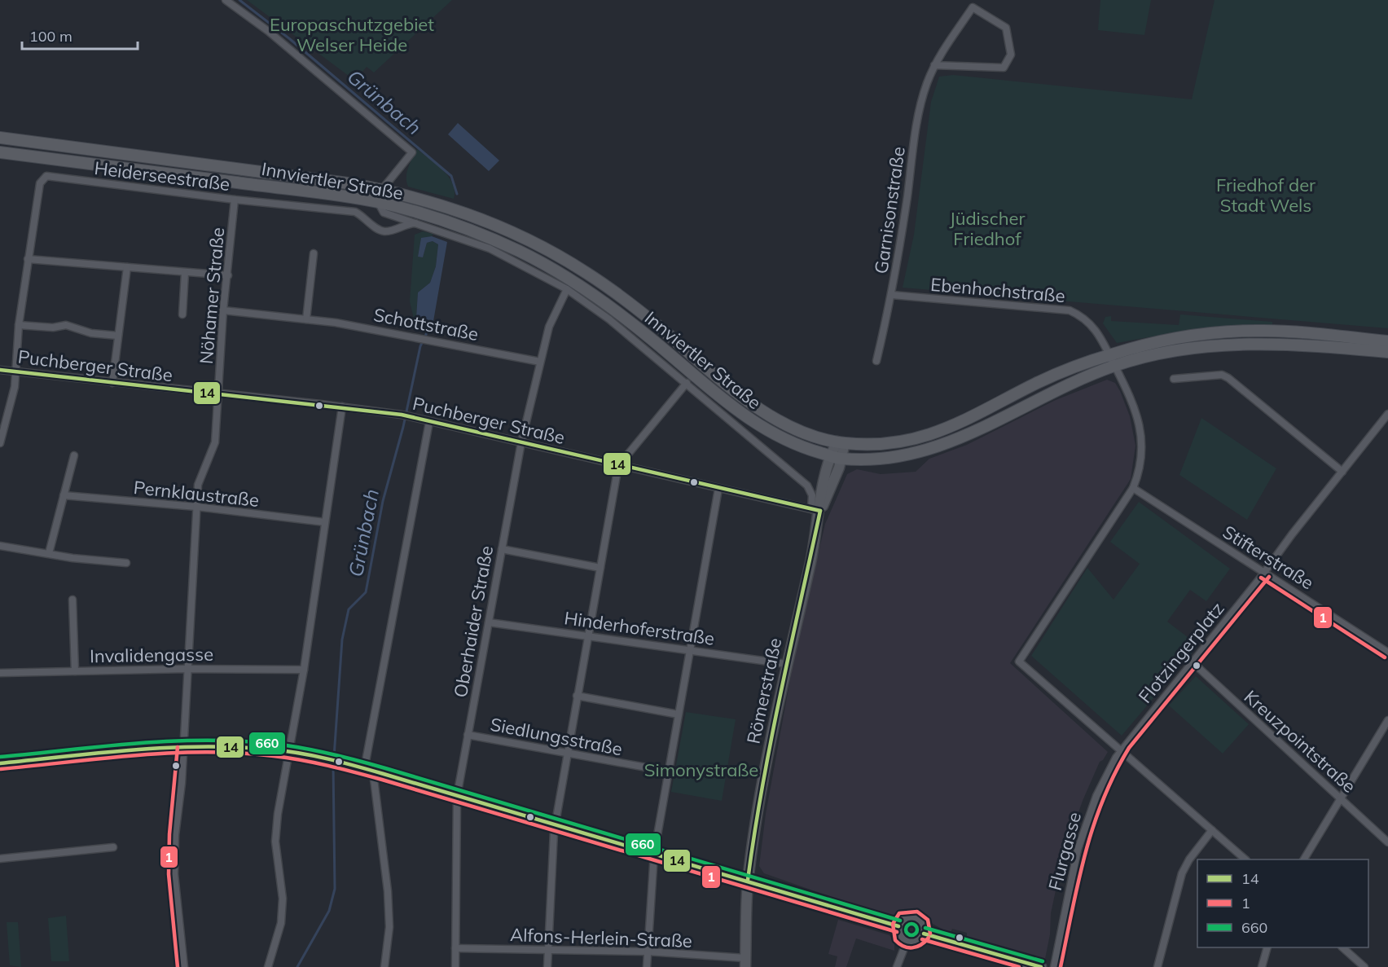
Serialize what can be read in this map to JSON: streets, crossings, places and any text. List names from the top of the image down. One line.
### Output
{"streets":{"main road":["Innviertler Straße","Römerstraße"],"street":["Heiderseestraße","Garnisonstraße","Ebenhochstraße","Nöhamer Straße","Schottstraße","Puchberger Straße","Pernklaustraße","Stifterstraße","Oberhaider Straße","Hinderhoferstraße","Flotzingerplatz","Invalidengasse","Siedlungsstraße","Kreuzpointstraße","Flurgasse","Alfons-Herlein-Straße"]},"crossings":[["Heiderseestraße","Nöhamer Straße"],["Innviertler Straße","Ebenhochstraße"],["Innviertler Straße","Römerstraße"],["Garnisonstraße","Ebenhochstraße"],["Ebenhochstraße","Stifterstraße"],["Nöhamer Straße","Schottstraße"],["Nöhamer Straße","Puchberger Straße"],["Nöhamer Straße","Pernklaustraße"],["Nöhamer Straße","Invalidengasse"],["Schottstraße","Oberhaider Straße"],["Puchberger Straße","Oberhaider Straße"],["Puchberger Straße","Römerstraße"],["Stifterstraße","Flotzingerplatz"],["Oberhaider Straße","Hinderhoferstraße"],["Oberhaider Straße","Siedlungsstraße"],["Oberhaider Straße","Alfons-Herlein-Straße"],["Hinderhoferstraße","Römerstraße"],["Flotzingerplatz","Kreuzpointstraße"],["Flotzingerplatz","Flurgasse"],["Römerstraße","Alfons-Herlein-Straße"]],"water":["Grünbach"],"parks":["Europaschutzgebiet Welser Heide","Friedhof der Stadt Wels","Jüdischer Friedhof","Simonystraße"],"lines":["transit line 14","transit line 1","transit line 660"],"legend":["14","1","660"],"scale_bar":"100 m"}
